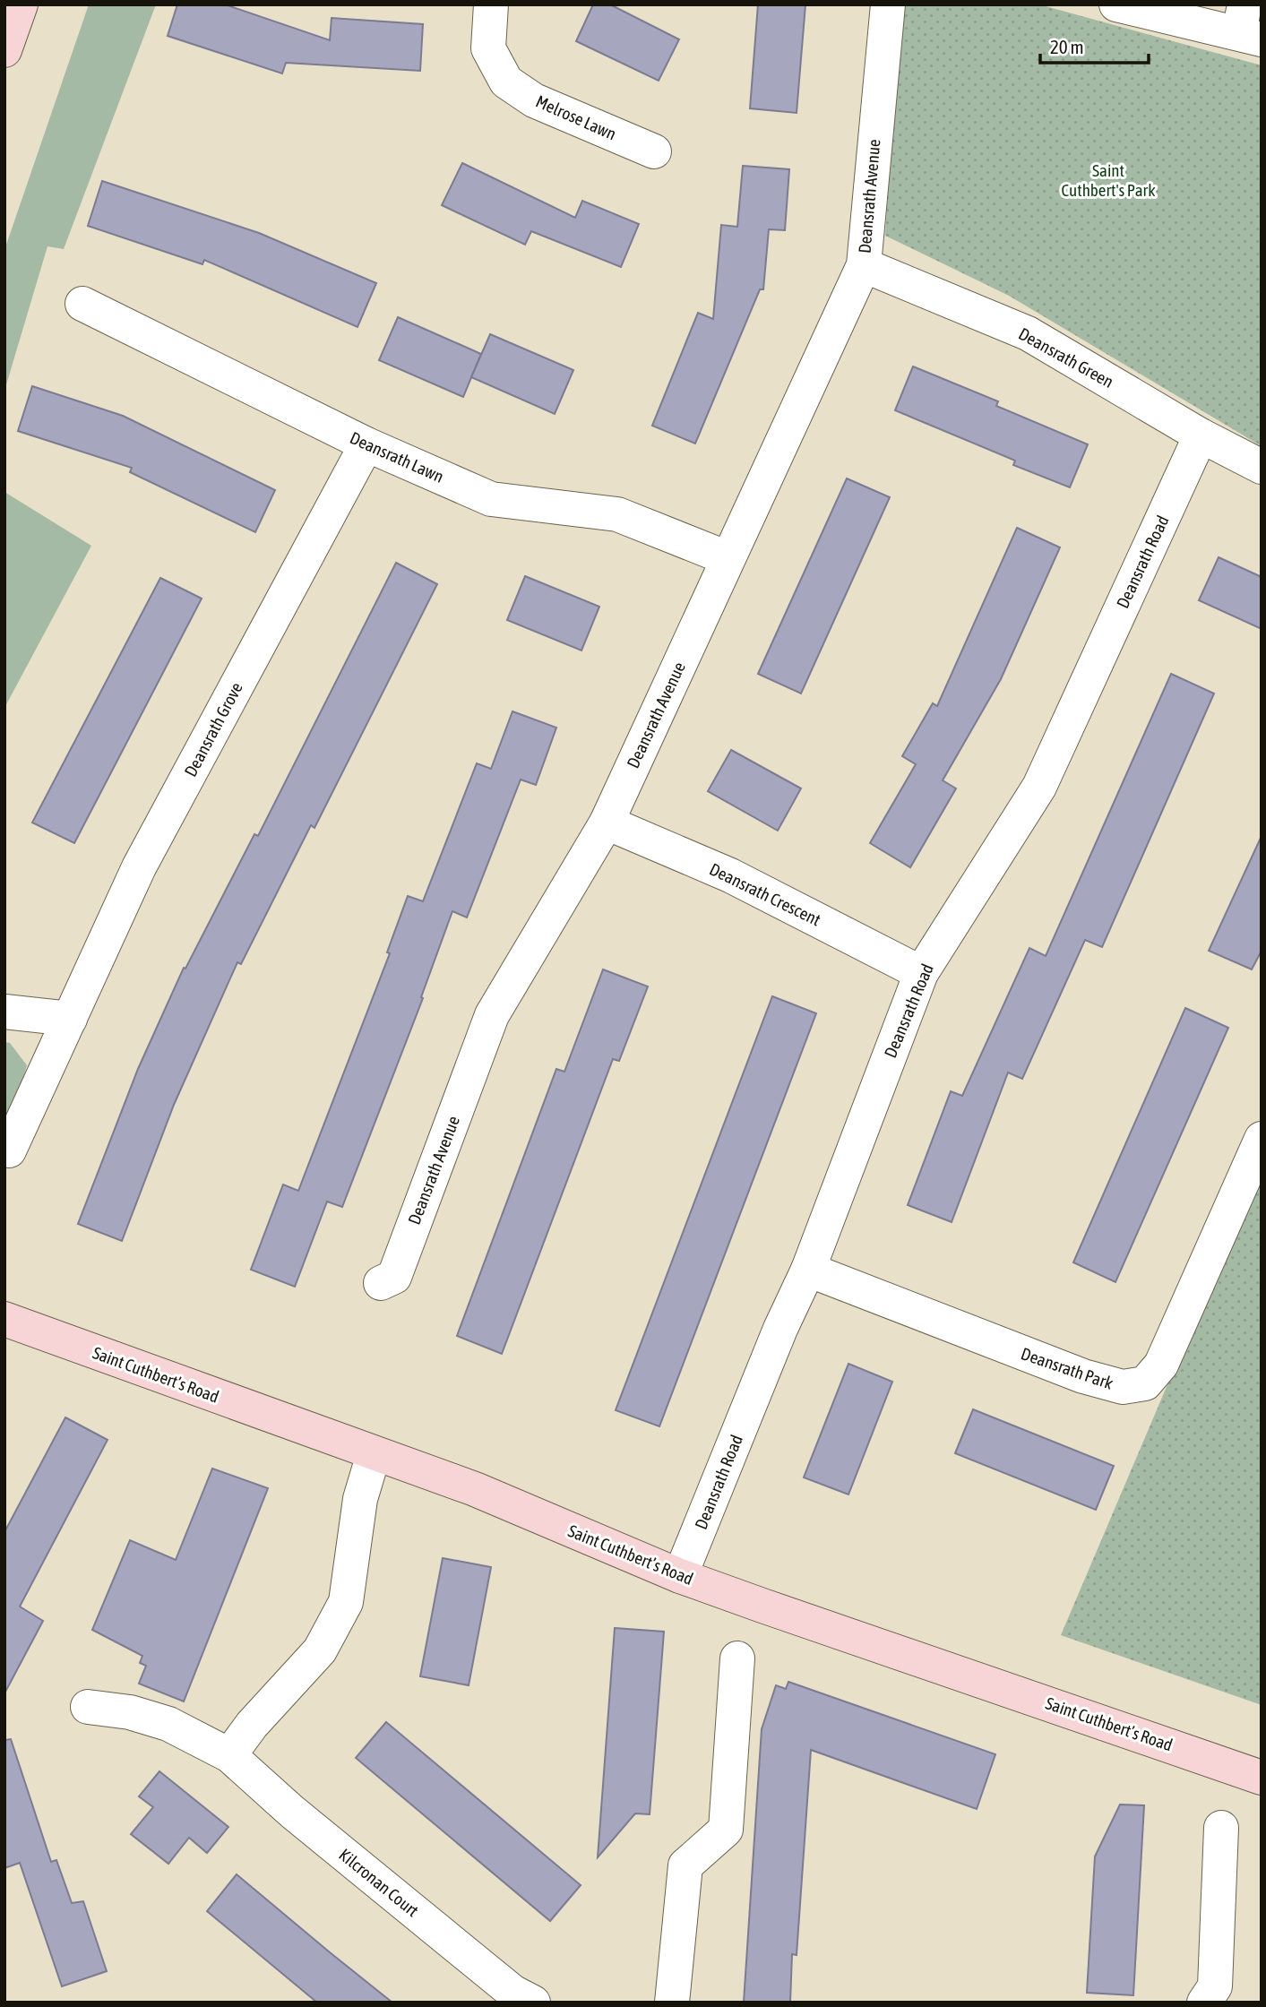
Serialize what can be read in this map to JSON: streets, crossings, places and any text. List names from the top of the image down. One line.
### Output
{"streets":{"street":["Melrose Lawn","Deansrath Avenue","Deansrath Green","Deansrath Lawn","Deansrath Road","Deansrath Grove","Deansrath Crescent","Deansrath Park","Saint Cuthbert’s Road","Kilcronan Court"]},"crossings":[["Deansrath Avenue","Deansrath Green"],["Deansrath Avenue","Deansrath Lawn"],["Deansrath Avenue","Deansrath Crescent"],["Deansrath Green","Deansrath Road"],["Deansrath Lawn","Deansrath Grove"],["Deansrath Road","Deansrath Crescent"],["Deansrath Road","Deansrath Park"],["Deansrath Road","Saint Cuthbert’s Road"]],"parks":["Saint Cuthbert's Park"],"scale_bar":"20 m"}
